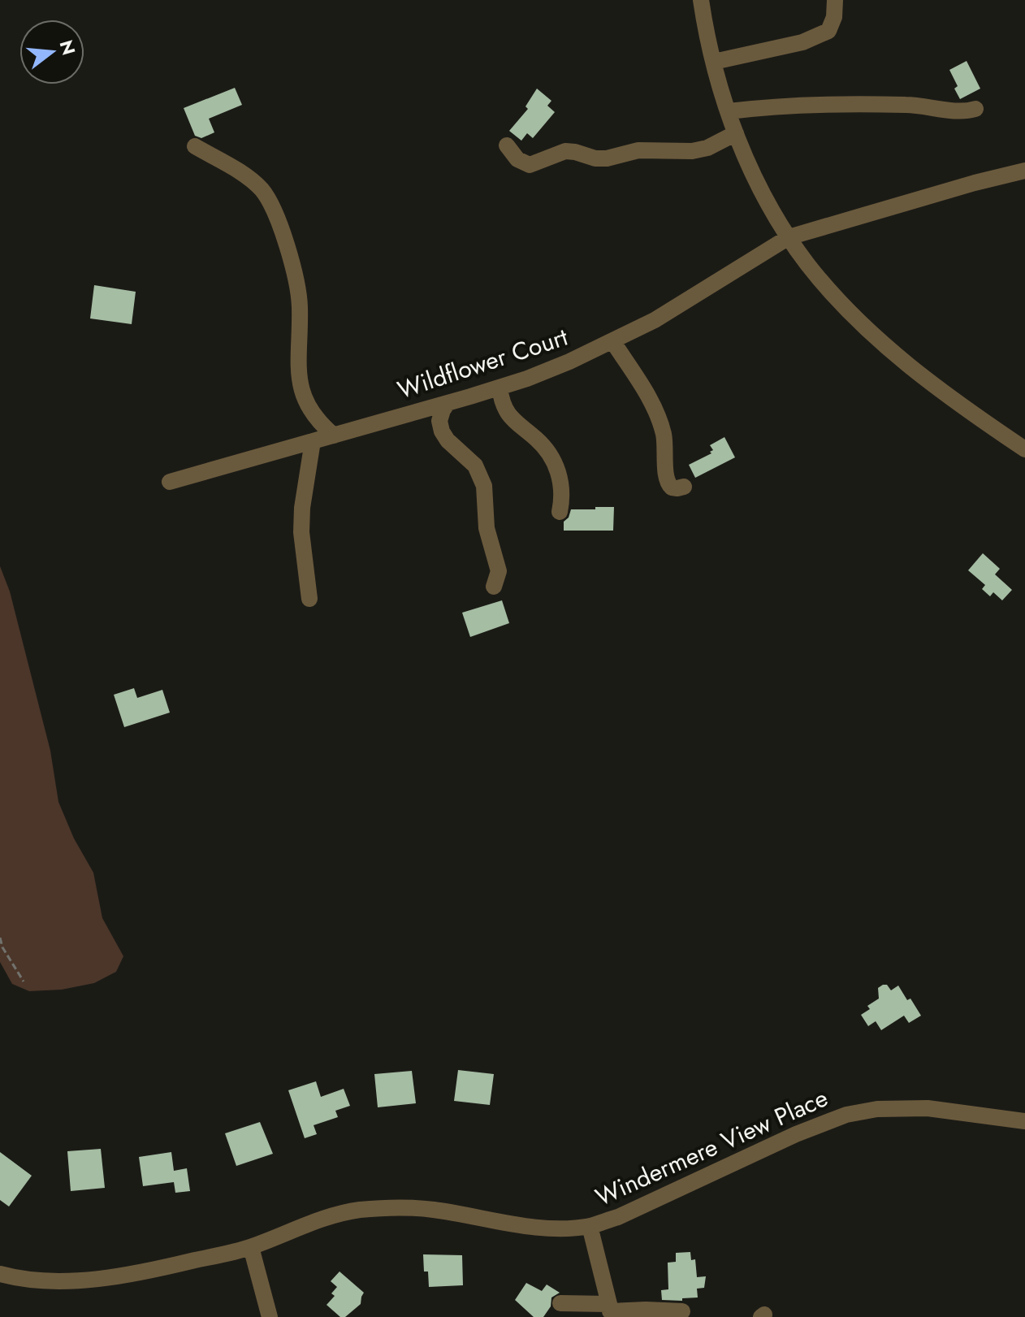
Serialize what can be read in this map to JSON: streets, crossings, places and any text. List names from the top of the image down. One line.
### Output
{"streets":{"street":["Wildflower Court","Windermere View Place"]},"north":"right"}
